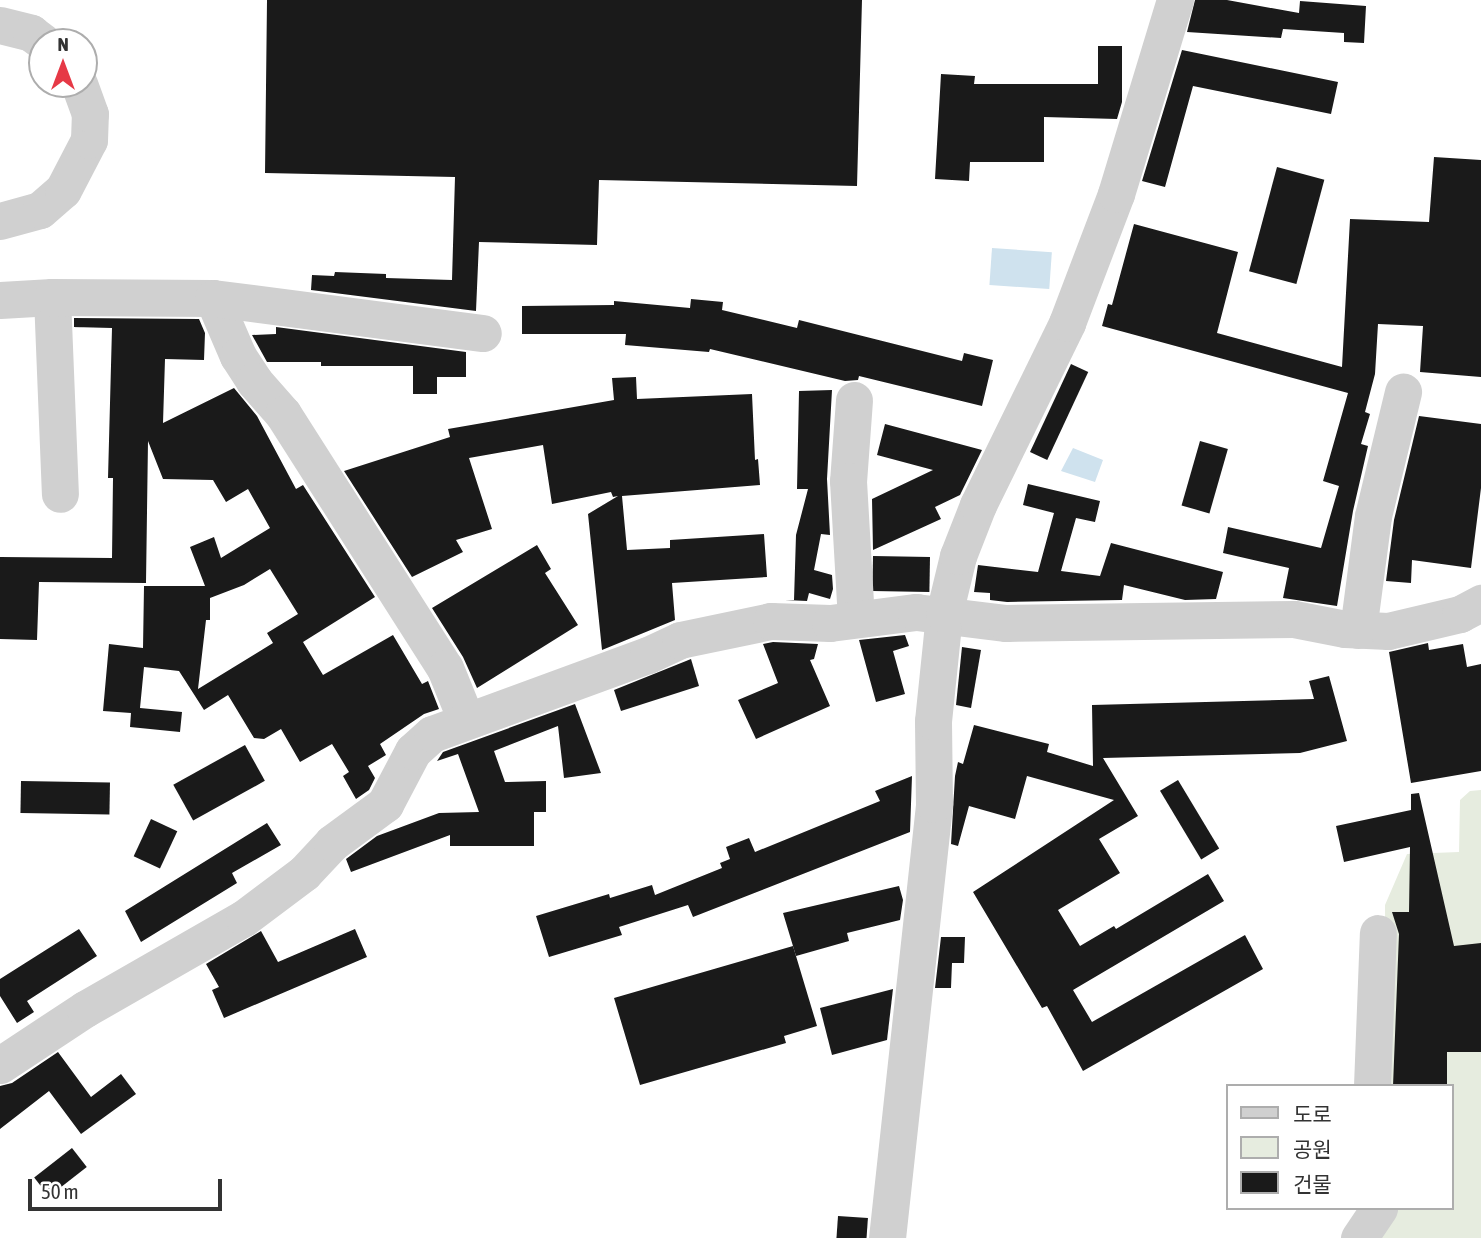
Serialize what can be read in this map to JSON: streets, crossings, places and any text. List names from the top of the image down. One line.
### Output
{"legend":["도로","공원","건물"],"scale_bar":"50 m","north":"top"}
